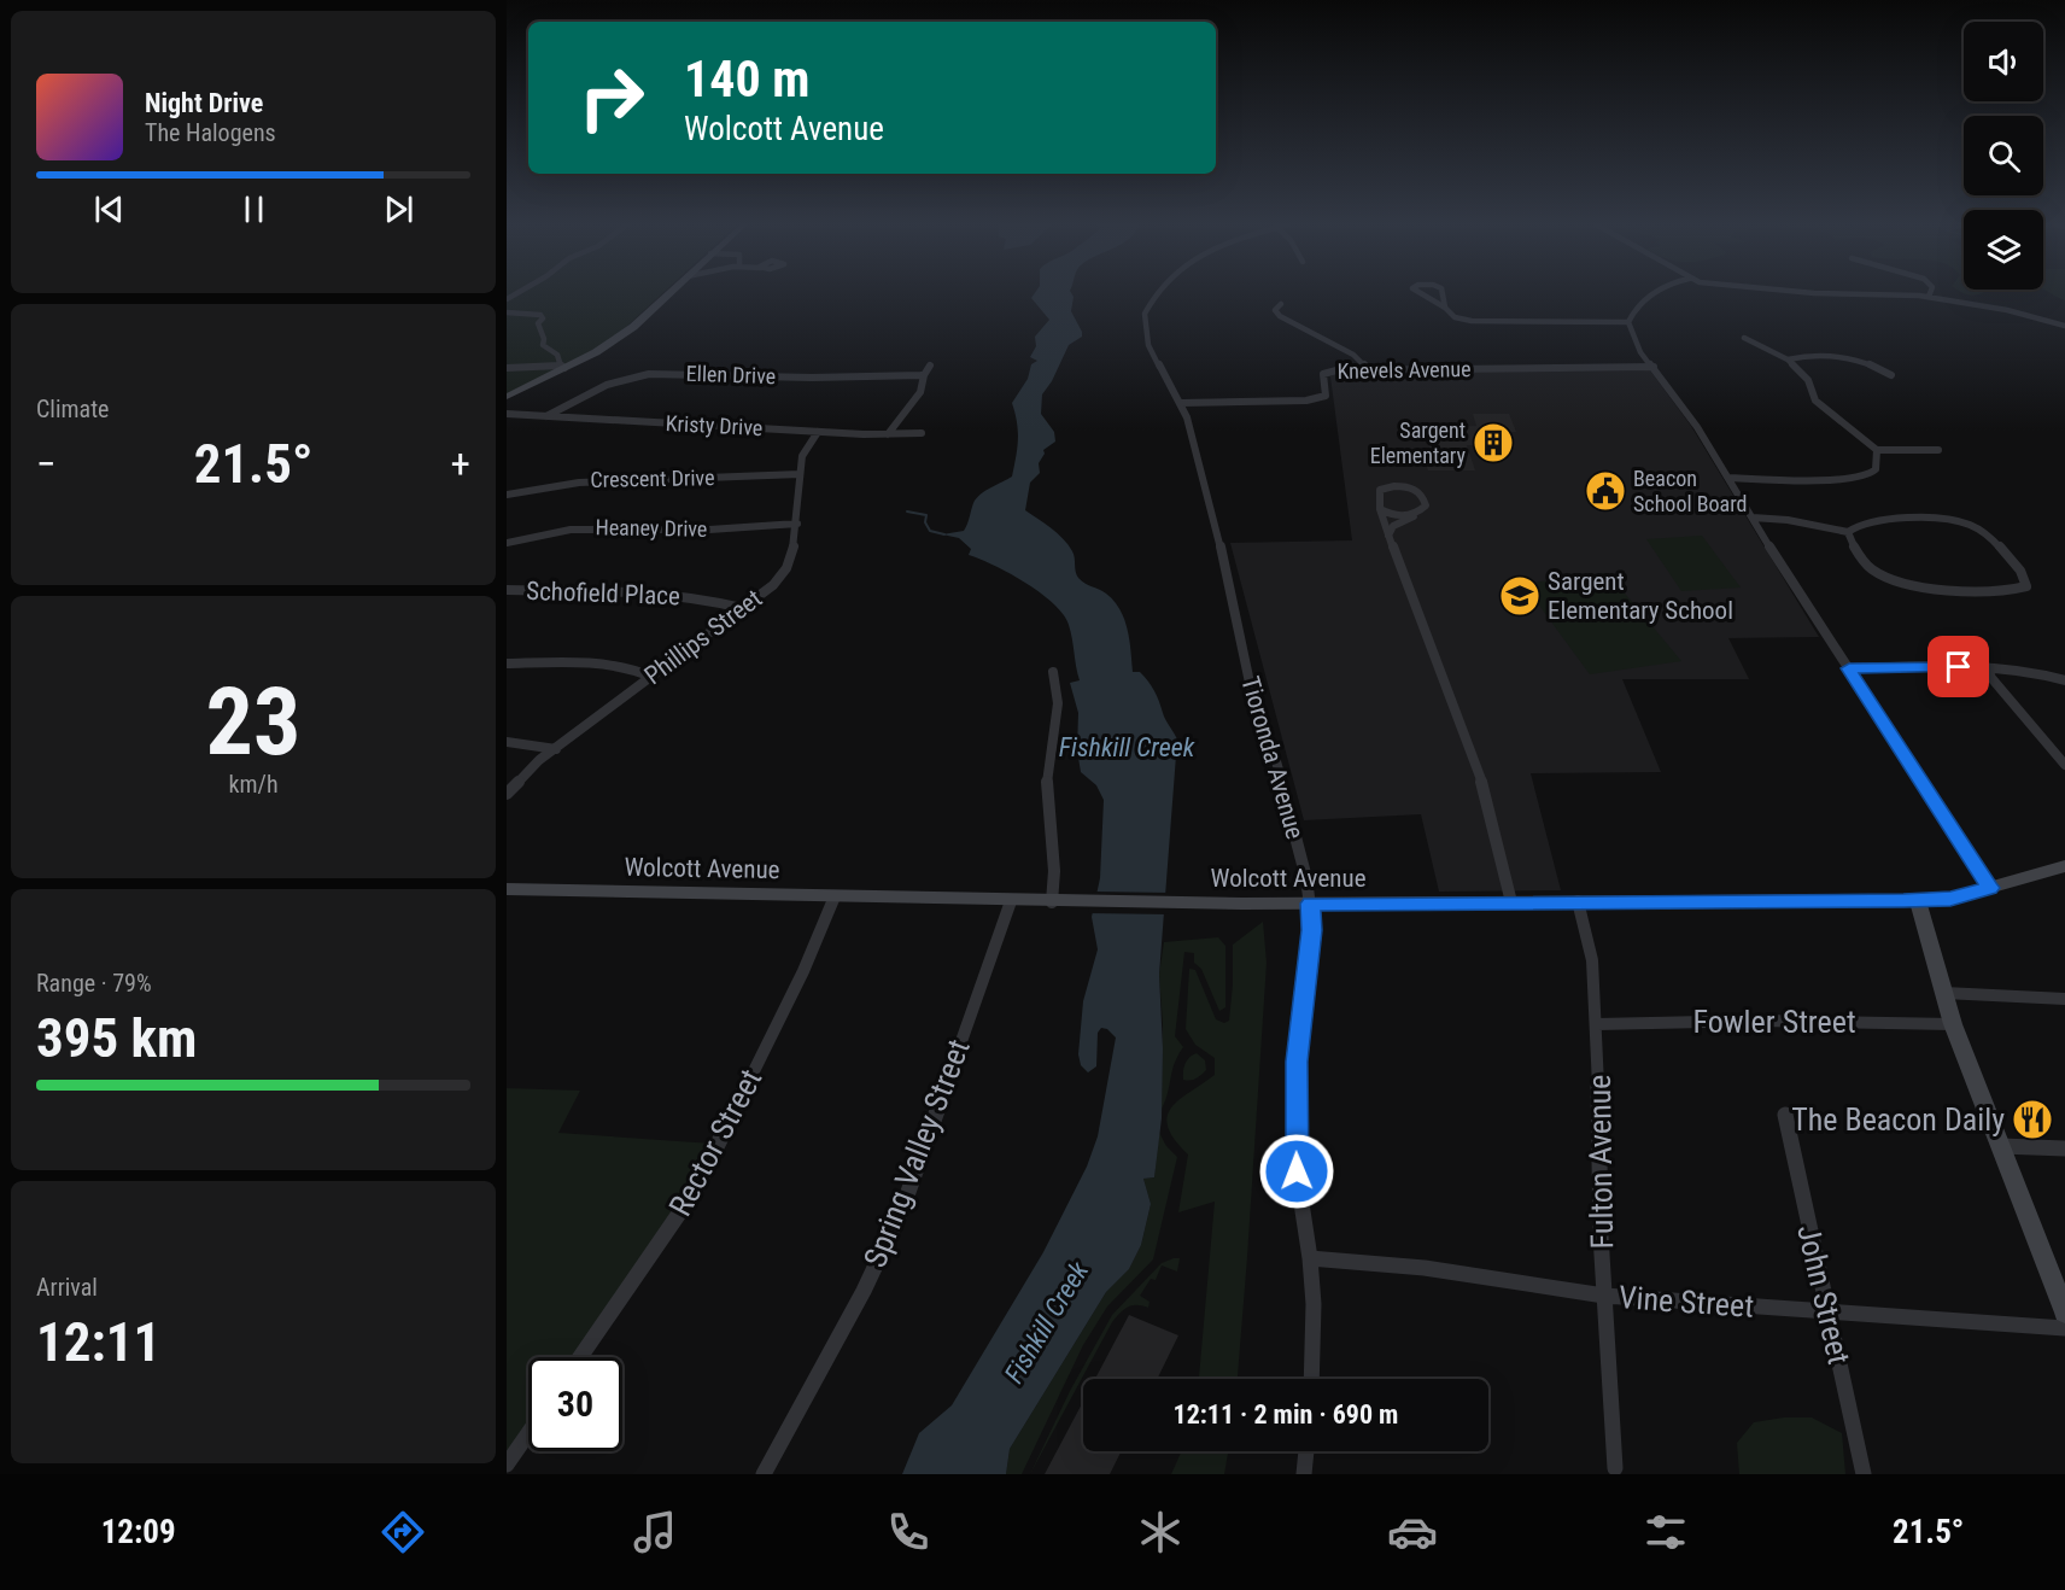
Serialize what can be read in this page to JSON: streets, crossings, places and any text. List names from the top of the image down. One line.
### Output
{"streets":{"main road":["Wolcott Avenue"],"street":["Knevels Avenue","Ellen Drive","Kristy Drive","Crescent Drive","Heaney Drive","Schofield Place","Phillips Street","Tioronda Avenue","Fowler Street","Rector Street","Spring Valley Street","Fulton Avenue","John Street","Vine Street"]},"crossings":[["Knevels Avenue","Tioronda Avenue"],["Ellen Drive","Kristy Drive"],["Kristy Drive","Phillips Street"],["Crescent Drive","Phillips Street"],["Heaney Drive","Phillips Street"],["Schofield Place","Phillips Street"],["Tioronda Avenue","Wolcott Avenue"],["Tioronda Avenue","Vine Street"],["Wolcott Avenue","Rector Street"],["Wolcott Avenue","Spring Valley Street"],["Wolcott Avenue","Fulton Avenue"],["Fowler Street","Fulton Avenue"],["Fulton Avenue","Vine Street"],["John Street","Vine Street"]],"water":["Fishkill Creek"],"places":{"building":["Sargent Elementary"],"public building":["Beacon School Board"],"school or university":["Sargent Elementary School"],"restaurant":["The Beacon Daily"]},"page":{"turn":["140 m","Wolcott Avenue"],"song":["Night Drive","The Halogens"],"tile":["Climate",["23","km/h"],["Range · 79%","395 km"],["Arrival","12:11"]],"heat":["−","21.5°","+"],"limit":"30","trip":"12:11 · 2 min · 690 m","tabs":["12:09","21.5°"]}}
